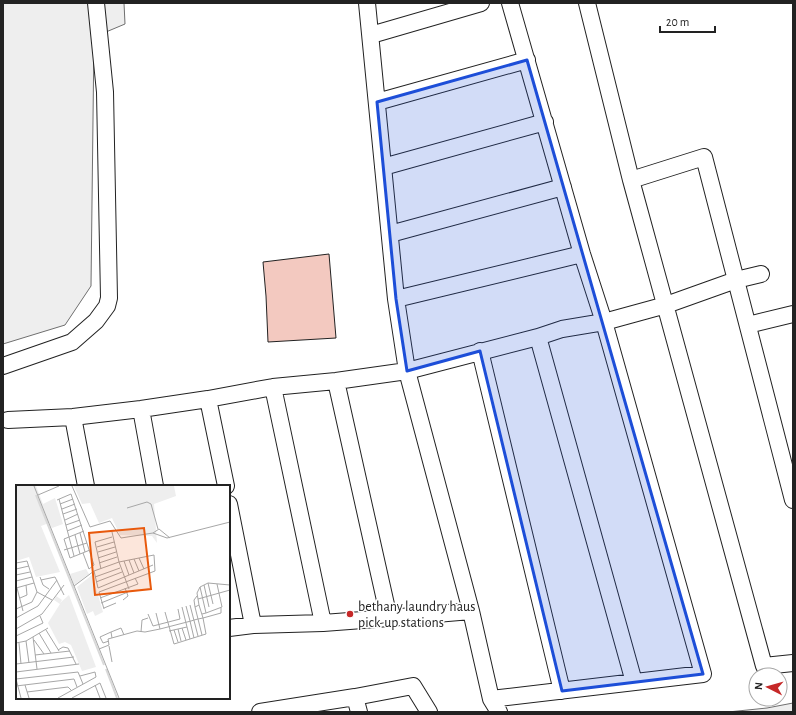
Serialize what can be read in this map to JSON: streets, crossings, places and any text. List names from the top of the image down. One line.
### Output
{"places":["bethany laundry haus pick-up stations"],"scale_bar":"20 m","north":"left"}
